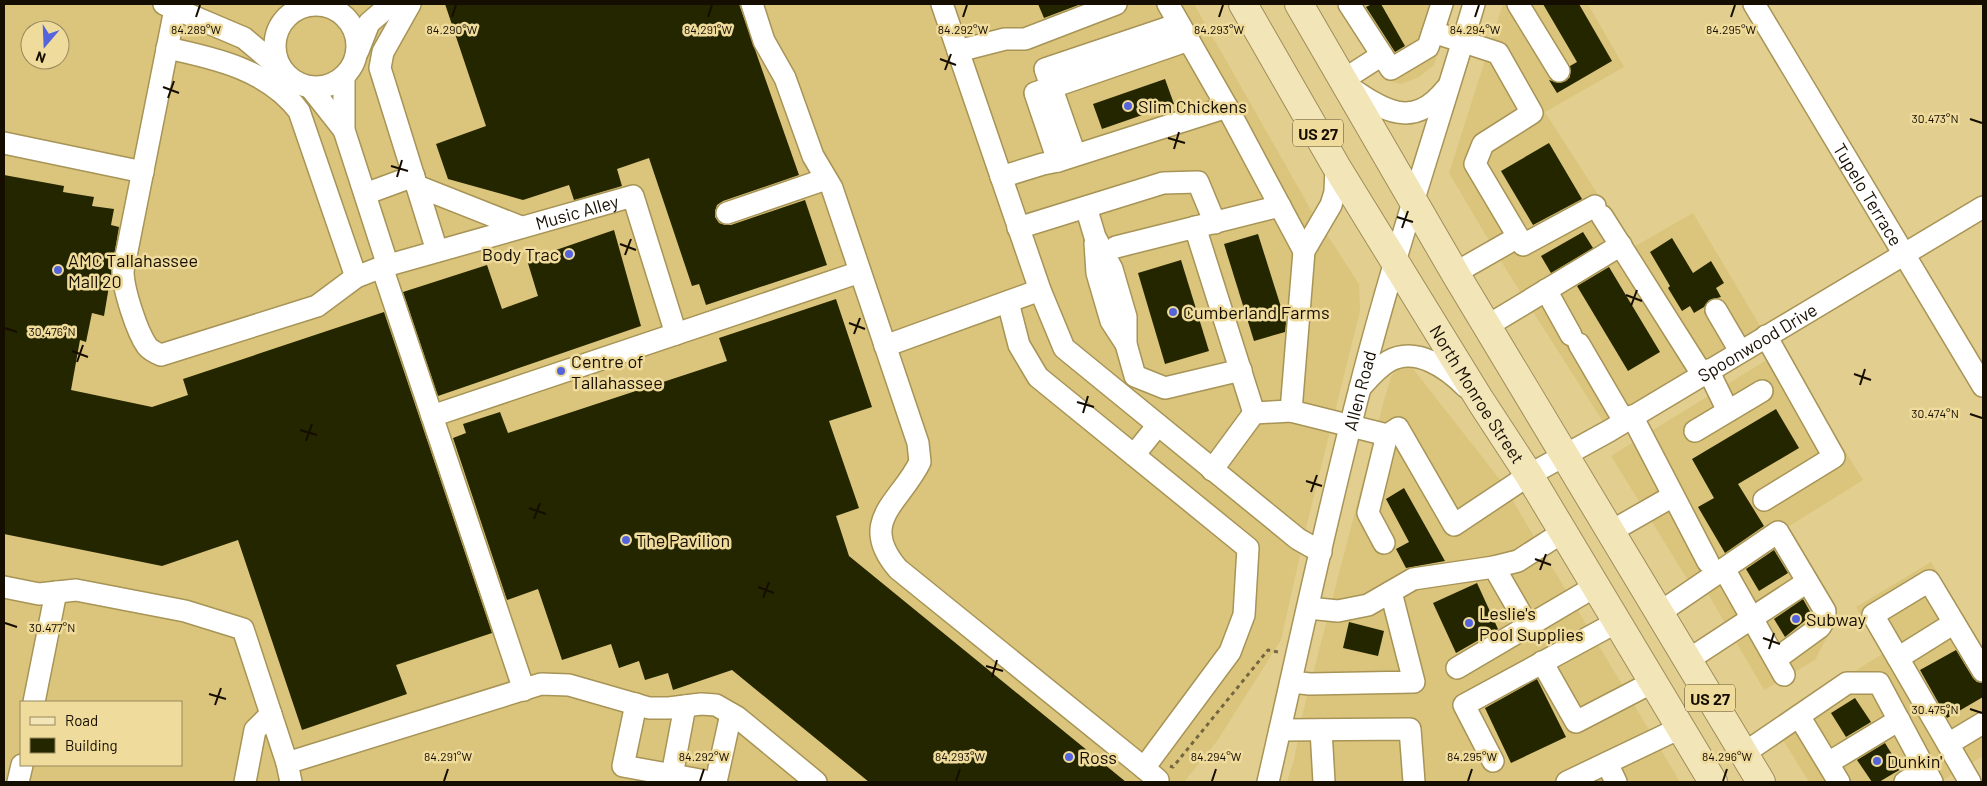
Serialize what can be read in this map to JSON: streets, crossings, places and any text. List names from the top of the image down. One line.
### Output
{"streets":{"main road":["US 27","North Monroe Street"],"street":["Tupelo Terrace","Music Alley","Spoonwood Drive","Allen Road"]},"crossings":[["US 27","Spoonwood Drive"],["US 27","Allen Road"],["Tupelo Terrace","Spoonwood Drive"],["Spoonwood Drive","North Monroe Street"],["Allen Road","North Monroe Street"]],"places":["Slim Chickens","Body Trac","AMC Tallahassee Mall 20","Cumberland Farms","Centre of Tallahassee","The Pavilion","Subway","Leslie's Pool Supplies","Ross","Dunkin'"],"legend":["Road","Building"],"north":"bottom","coordinates":["84.289°W","84.290°W","84.291°W","84.292°W","84.293°W","84.294°W","84.295°W","30.473°N","30.476°N","30.474°N","30.477°N","30.475°N","84.296°W"]}
